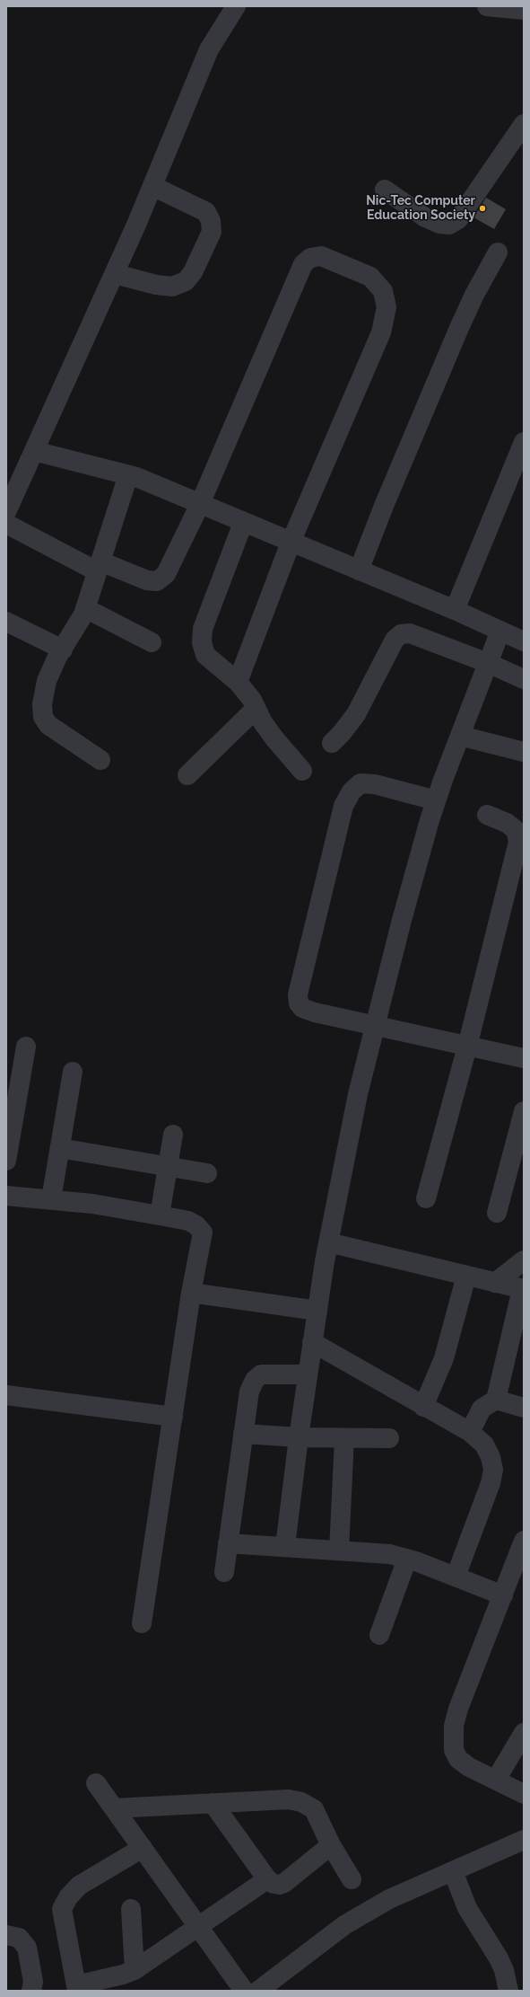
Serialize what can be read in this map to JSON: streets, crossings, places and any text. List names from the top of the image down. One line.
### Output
{"places":["Nic-Tec Computer Education Society"]}
